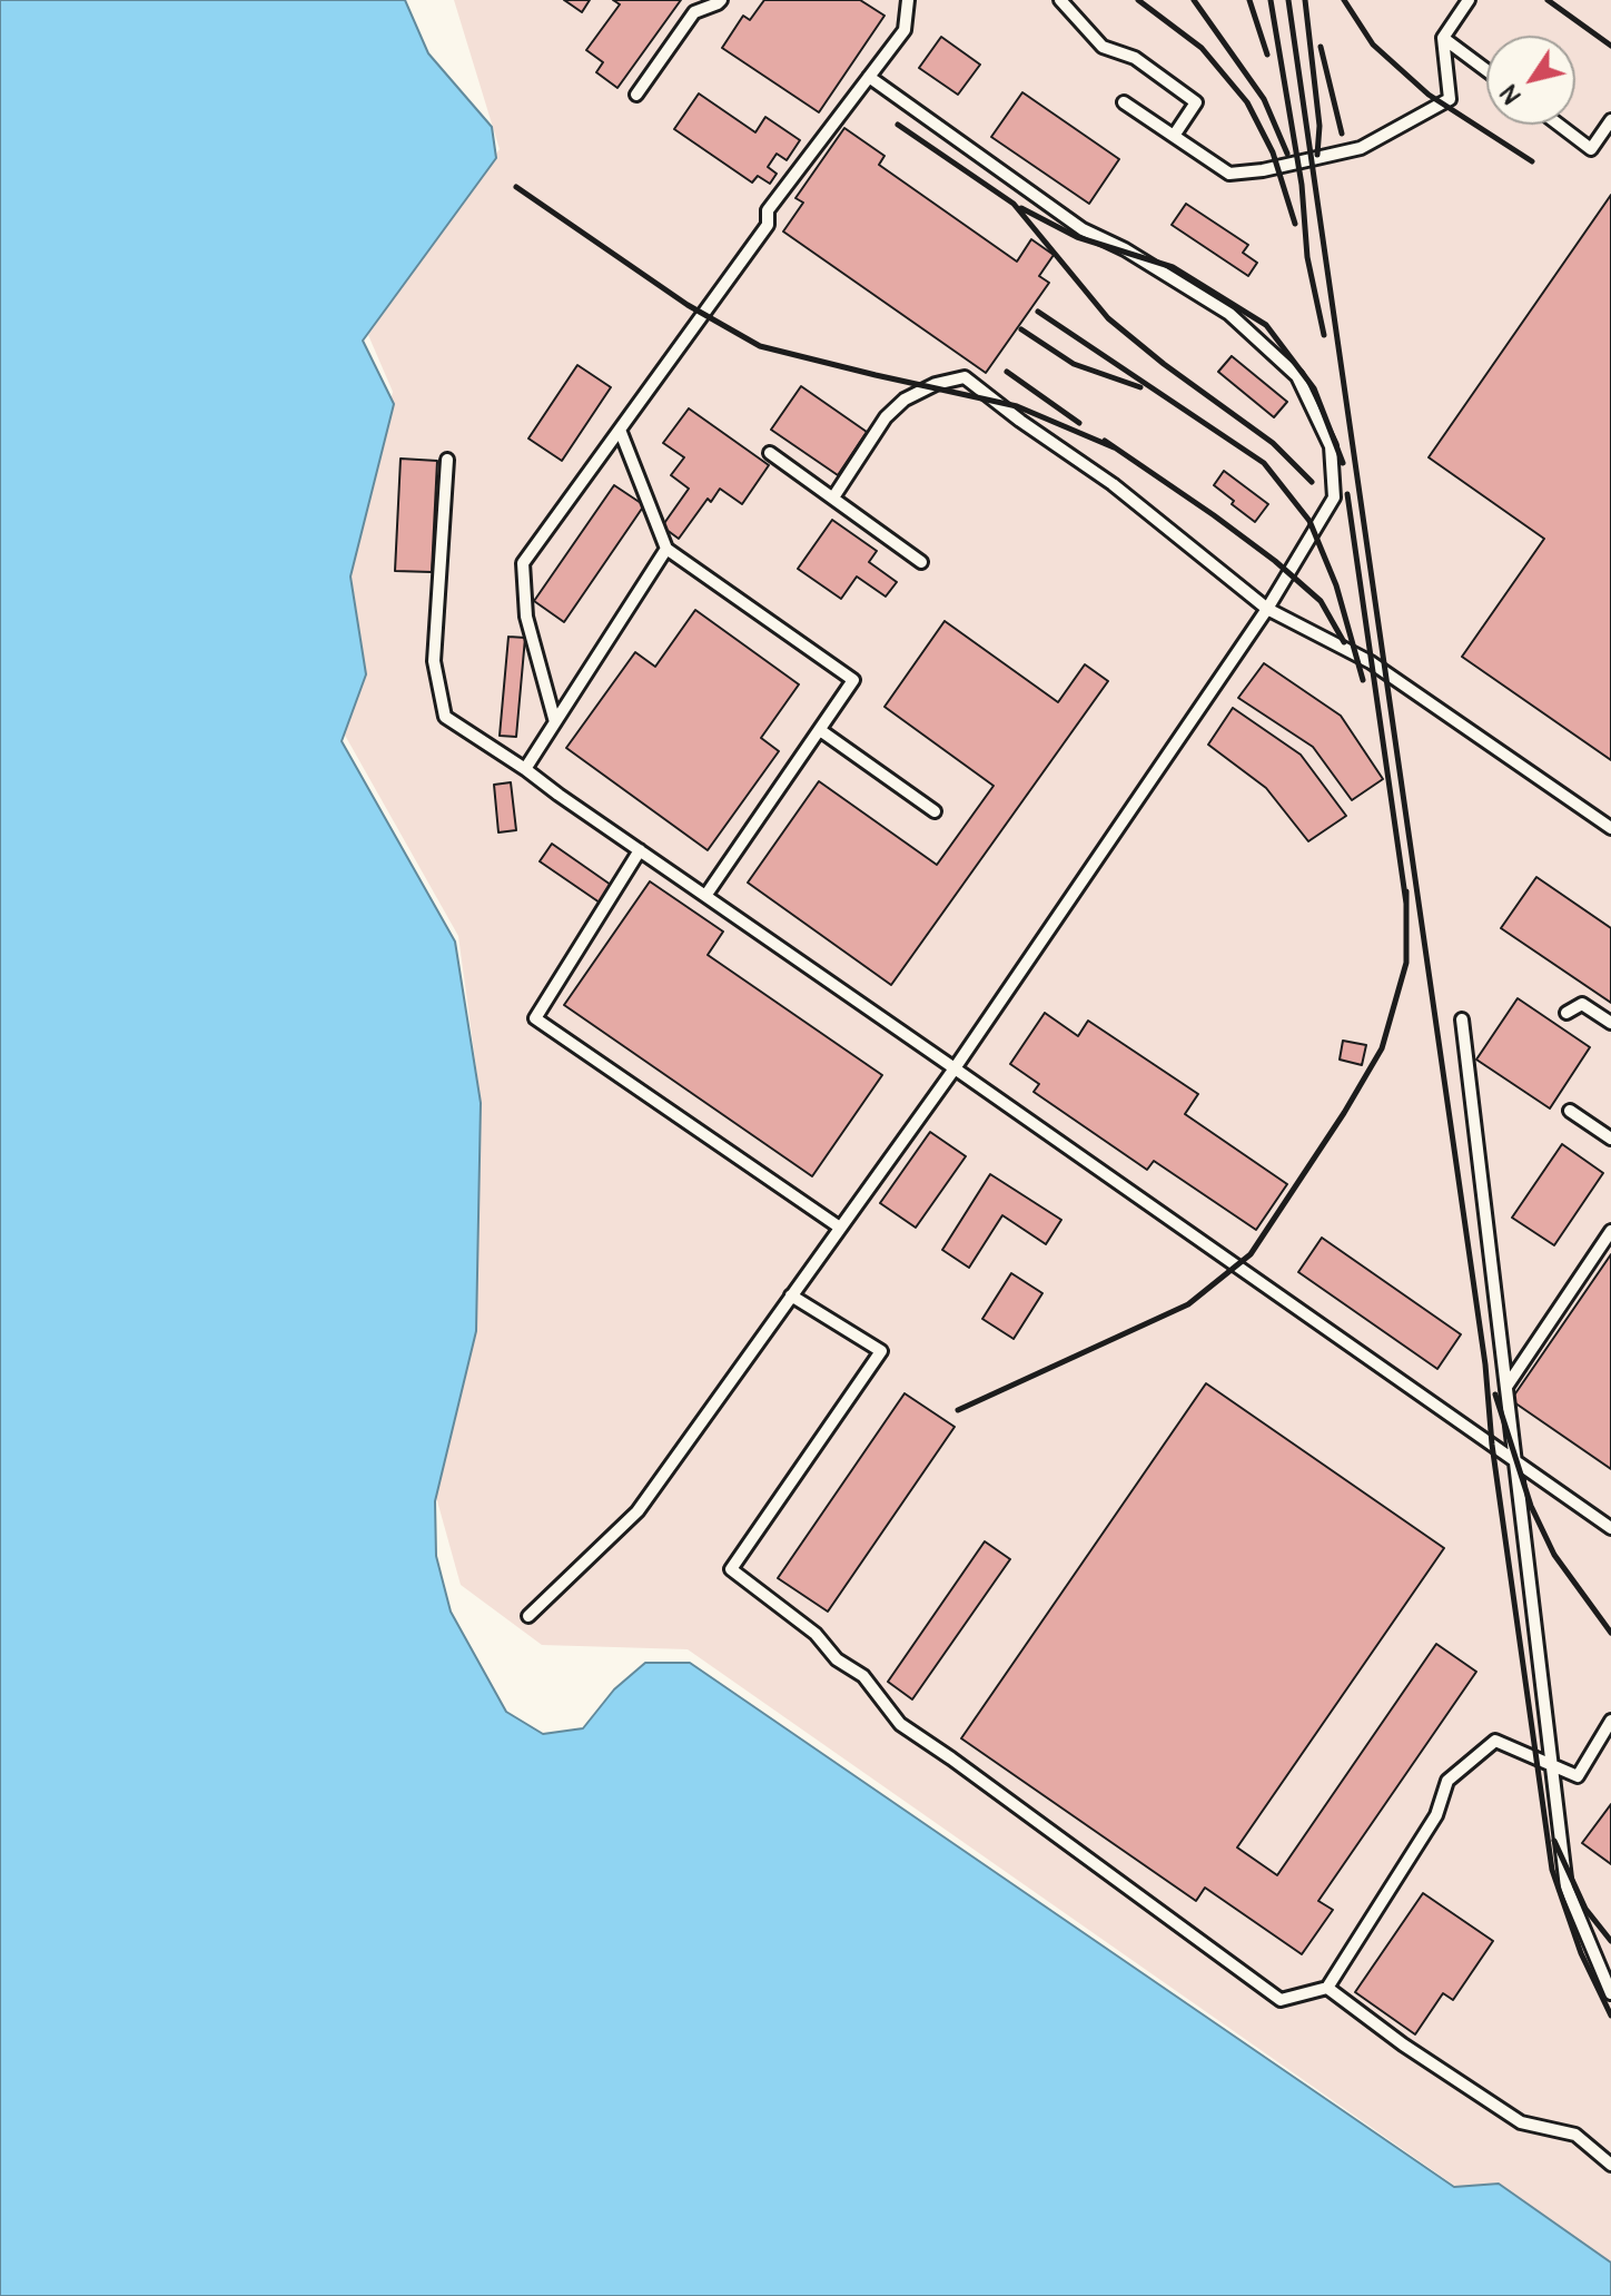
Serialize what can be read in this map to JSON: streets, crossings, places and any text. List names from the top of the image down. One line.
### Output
{"north":"bottom left"}
